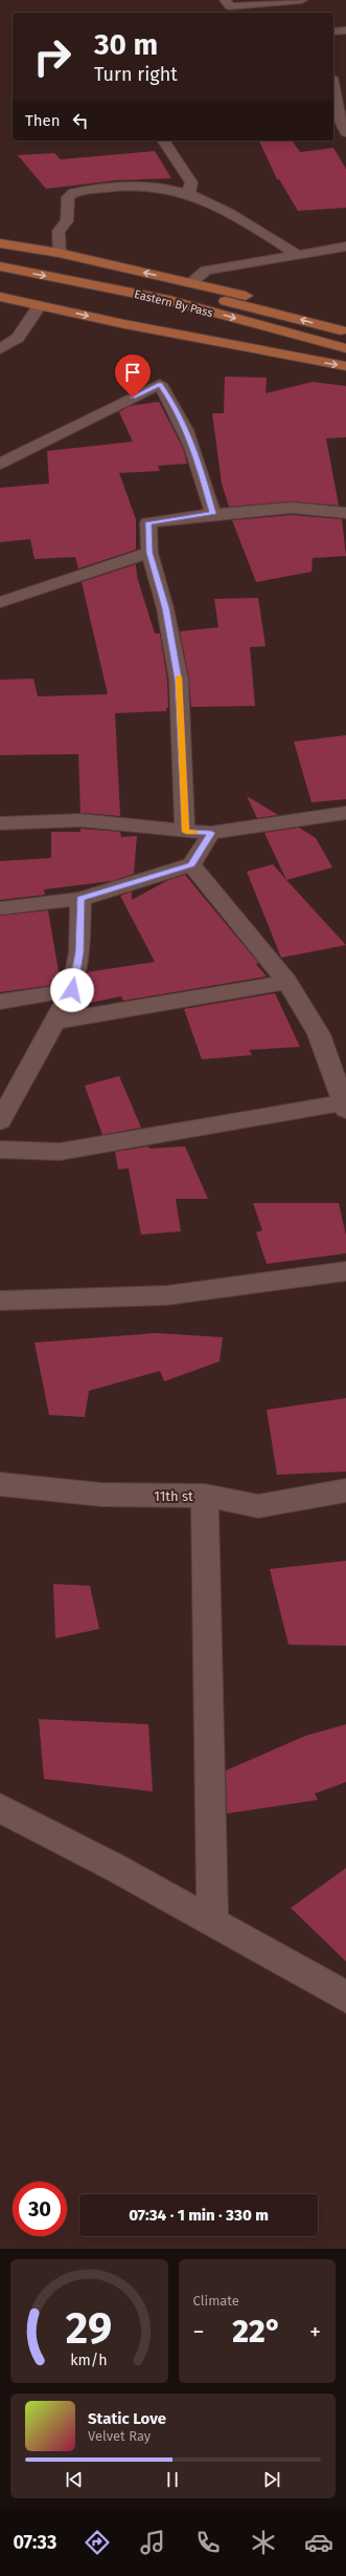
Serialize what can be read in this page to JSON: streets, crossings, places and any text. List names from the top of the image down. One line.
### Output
{"streets":{"main road":["Eastern By Pass"],"street":["11th st"]},"page":{"turn":["30 m","Turn right"],"then":"Then","limit":"30","trip":"07:34 · 1 min · 330 m","tile":"Climate","heat":["−","22°","+"],"song":["Static Love","Velvet Ray"],"tabs":"07:33","gauge":["29","km/h"]}}
